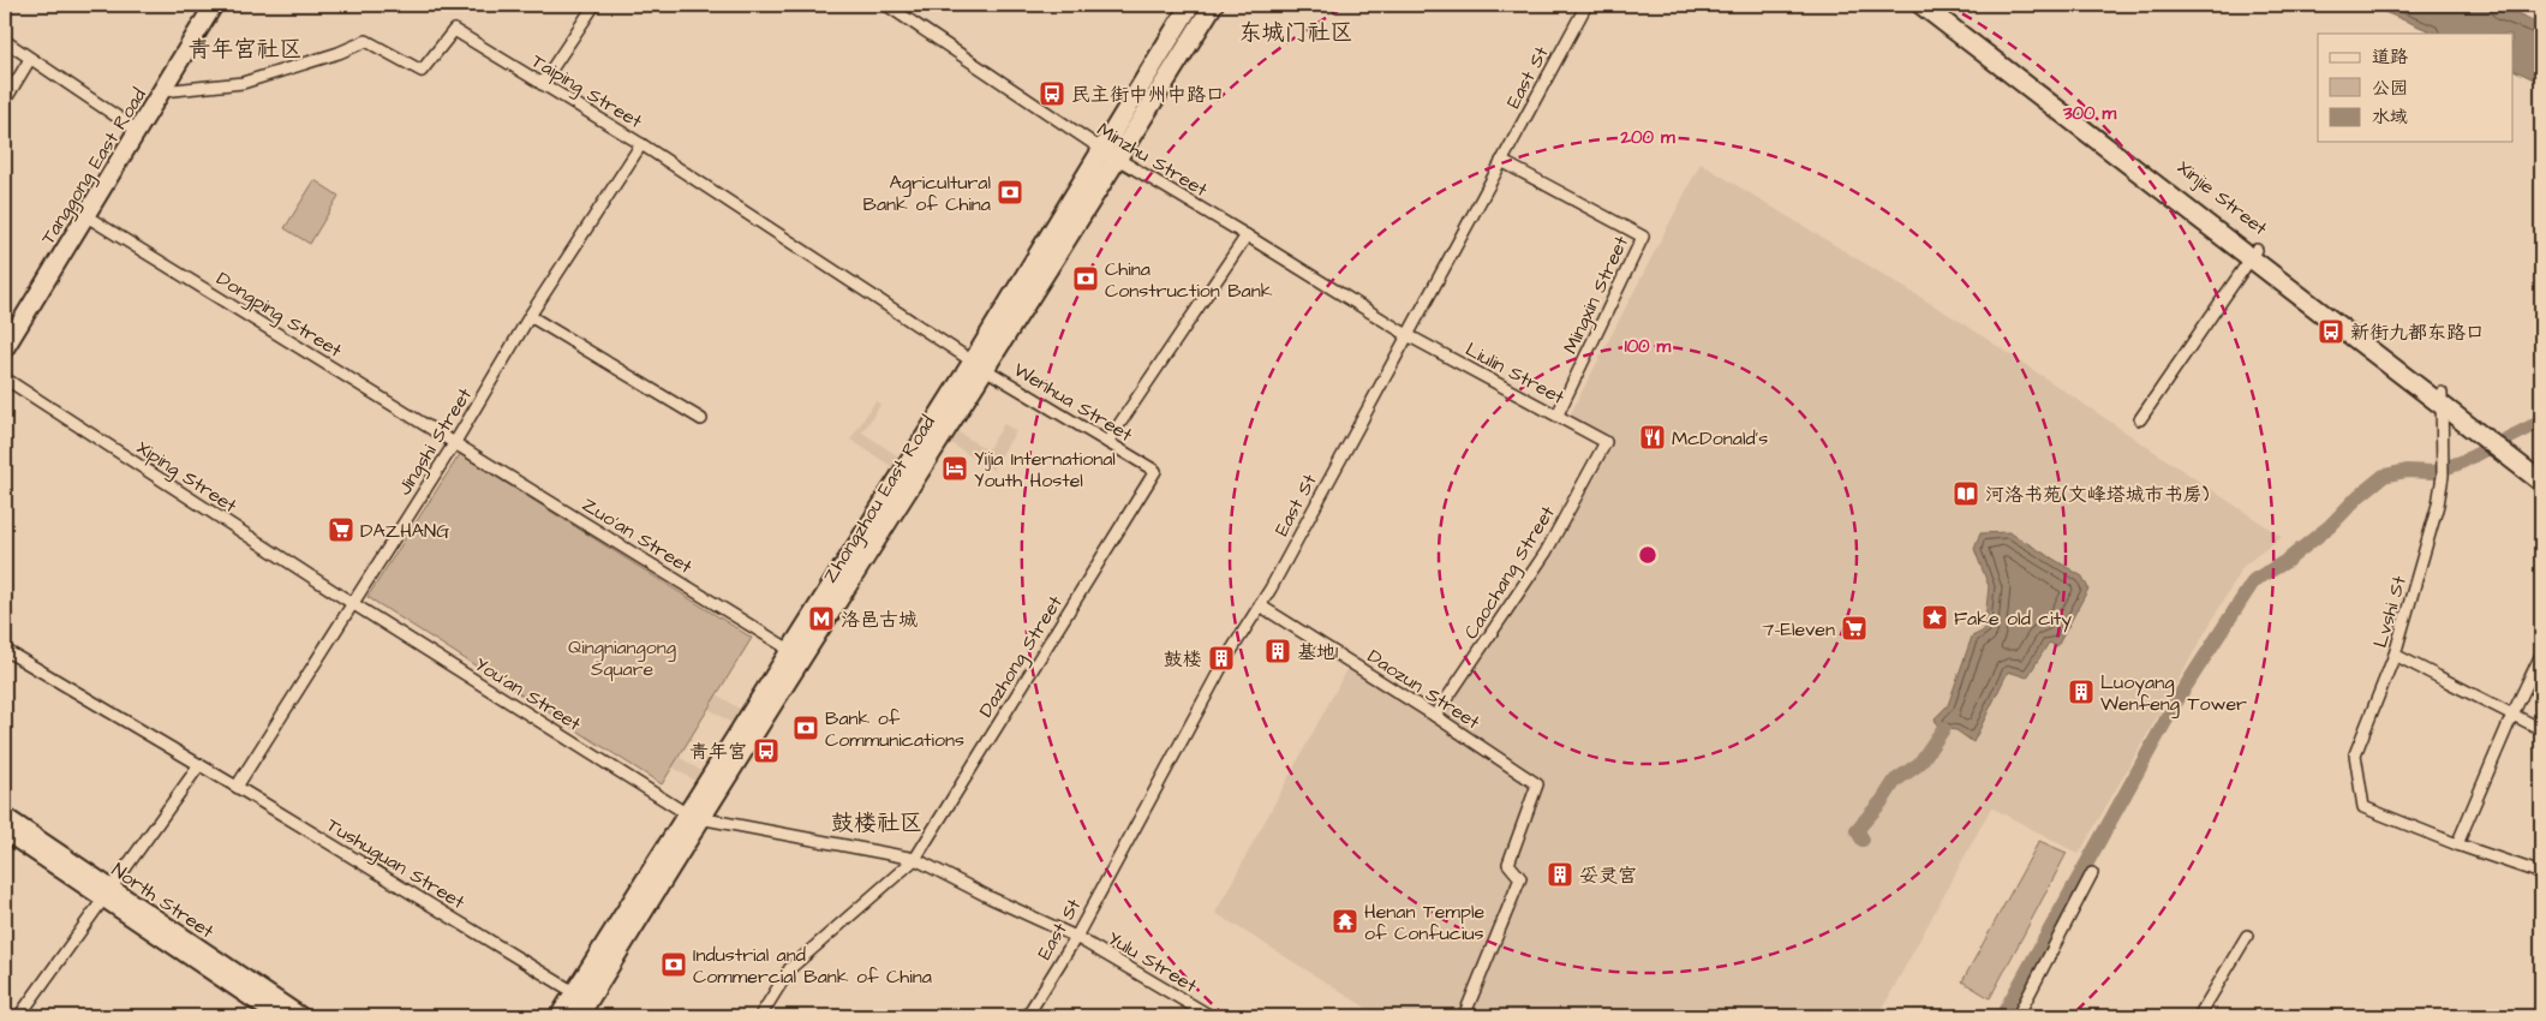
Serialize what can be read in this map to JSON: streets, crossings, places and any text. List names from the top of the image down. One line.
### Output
{"streets":{"main road":["Xinjie Street","Zhongzhou East Road"],"street":["East St","Taiping Street","Minzhu Street","Tanggong East Road","Mingxin Street","Dongping Street","Liulin Street","Wenhua Street","Jingshi Street","Xiping Street","Zuo'an Street","Caochang Street","Lvshi St","Dazhong Street","Daozun Street","You'an Street","Tushuguan Street","North Street","Yulu Street"]},"crossings":[["East St","Minzhu Street"],["East St","Mingxin Street"],["East St","Liulin Street"],["East St","Daozun Street"],["East St","Yulu Street"],["Taiping Street","Tanggong East Road"],["Taiping Street","Wenhua Street"],["Taiping Street","Jingshi Street"],["Taiping Street","Zhongzhou East Road"],["Minzhu Street","Liulin Street"],["Minzhu Street","Zhongzhou East Road"],["Tanggong East Road","Dongping Street"],["Xinjie Street","Lvshi St"],["Mingxin Street","Liulin Street"],["Dongping Street","Jingshi Street"],["Dongping Street","Zuo'an Street"],["Liulin Street","Caochang Street"],["Wenhua Street","Zhongzhou East Road"],["Wenhua Street","Dazhong Street"],["Jingshi Street","Xiping Street"],["Jingshi Street","Zuo'an Street"],["Jingshi Street","You'an Street"],["Jingshi Street","Tushuguan Street"],["Xiping Street","You'an Street"],["Zhongzhou East Road","Zuo'an Street"],["Zhongzhou East Road","You'an Street"],["Zhongzhou East Road","Tushuguan Street"],["Zhongzhou East Road","Yulu Street"],["Caochang Street","Daozun Street"],["Dazhong Street","Yulu Street"],["You'an Street","Yulu Street"]],"districts":["东城门社区","青年宫社区","鼓楼社区"],"parks":["Qingniangong Square"],"places":{"bus stop":["民主街中州中路口","新街九都东路口","青年宫"],"bank":["Agricultural Bank of China","China Construction Bank","Bank of Communications","Industrial and Commercial Bank of China"],"restaurant":["McDonald's"],"hotel":["Yijia International Youth Hostel"],"library":["河洛书苑(文峰塔城市书房)"],"supermarket":["DAZHANG","7-Eleven"],"place":["Fake old city"],"metro station":["洛邑古城"],"building":["基地1","鼓楼","Luoyang Wenfeng Tower","妥灵宫"],"temple":["Henan Temple of Confucius"]},"legend":["道路","公园","水域"],"rings":["300 m","200 m","100 m"]}
